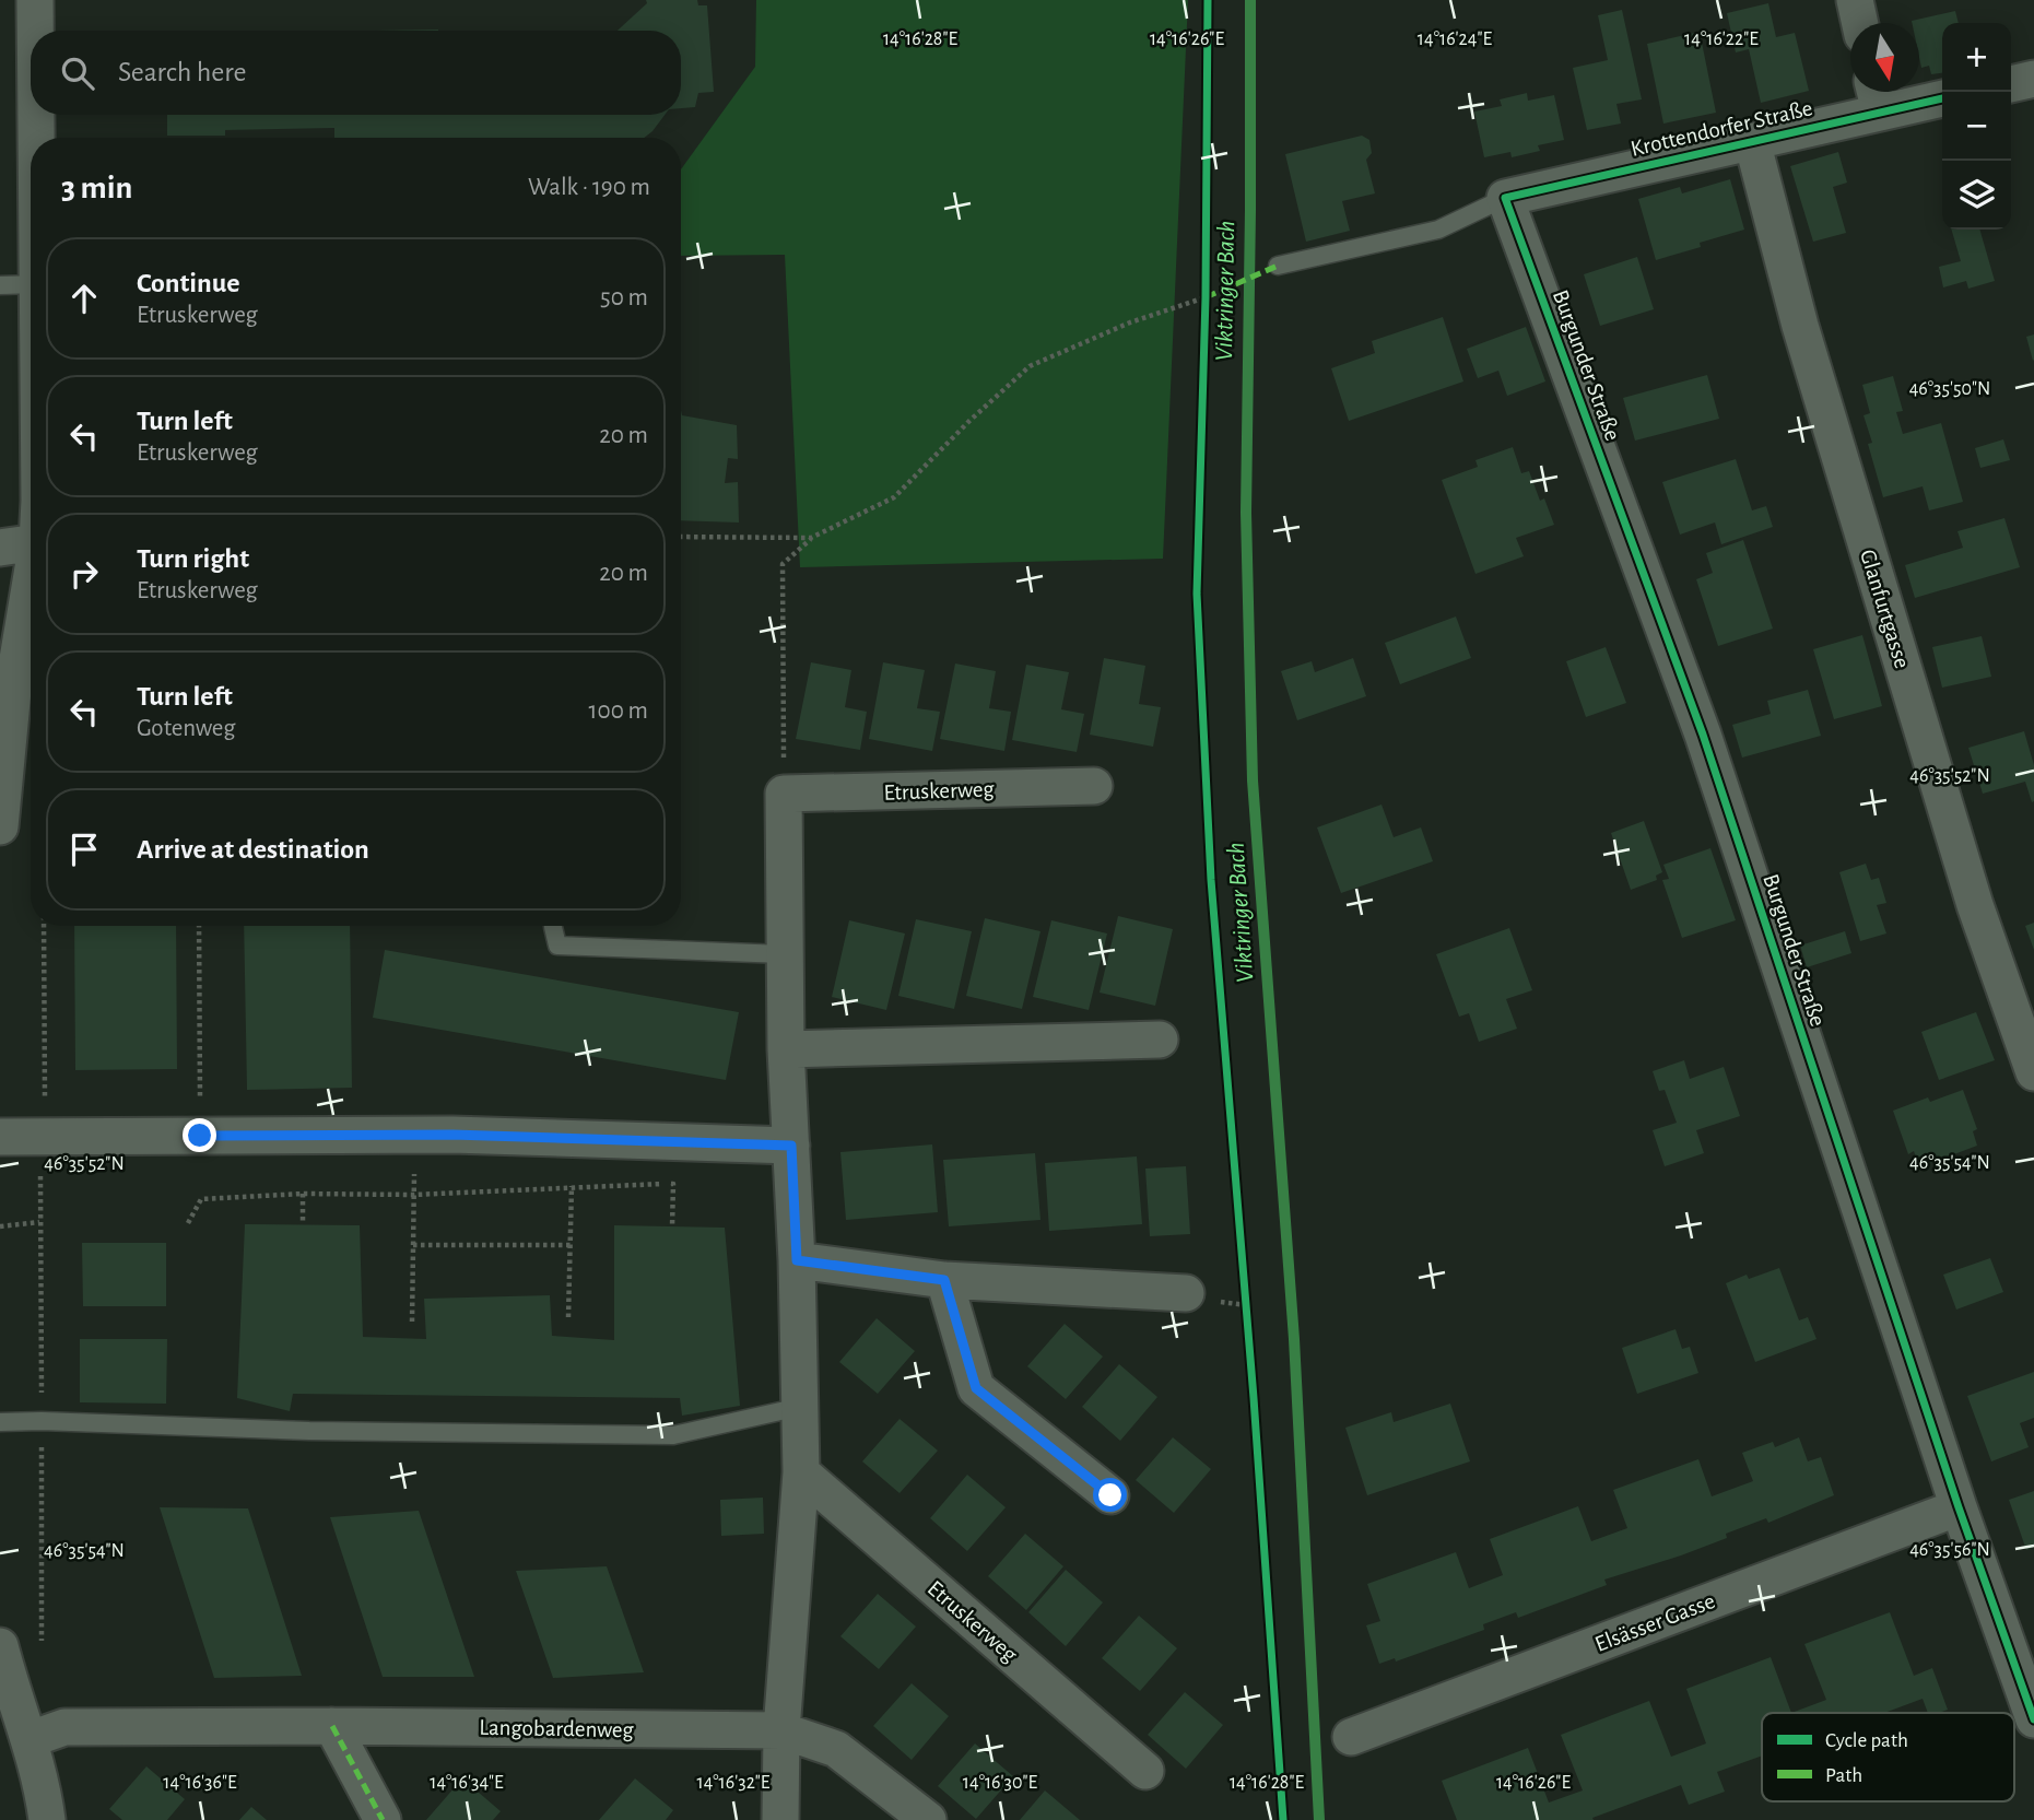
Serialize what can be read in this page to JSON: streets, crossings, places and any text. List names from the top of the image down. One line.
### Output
{"streets":{"street":["Krottendorfer Straße","Burgunder Straße","Glanfurtgasse","Etruskerweg","Elsässer Gasse","Langobardenweg"]},"crossings":[["Krottendorfer Straße","Burgunder Straße"],["Krottendorfer Straße","Glanfurtgasse"],["Burgunder Straße","Elsässer Gasse"]],"water":["Viktringer Bach"],"legend":["Cycle path","Path"],"north":"bottom","page":{"map_buttons":["+","−"],"search":"Search here","heading":["3 min","Walk · 190 m"],"list":[["Continue","Etruskerweg","50 m"],["Turn left","Etruskerweg","20 m"],["Turn right","Etruskerweg","20 m"],["Turn left","Gotenweg","100 m"],"Arrive at destination"]},"coordinates":["14°16'28\"E","14°16'26\"E","14°16'24\"E","14°16'22\"E","46°35'50\"N","46°35'52\"N","46°35'54\"N","46°35'56\"N","14°16'36\"E","14°16'34\"E","14°16'32\"E","14°16'30\"E"]}
